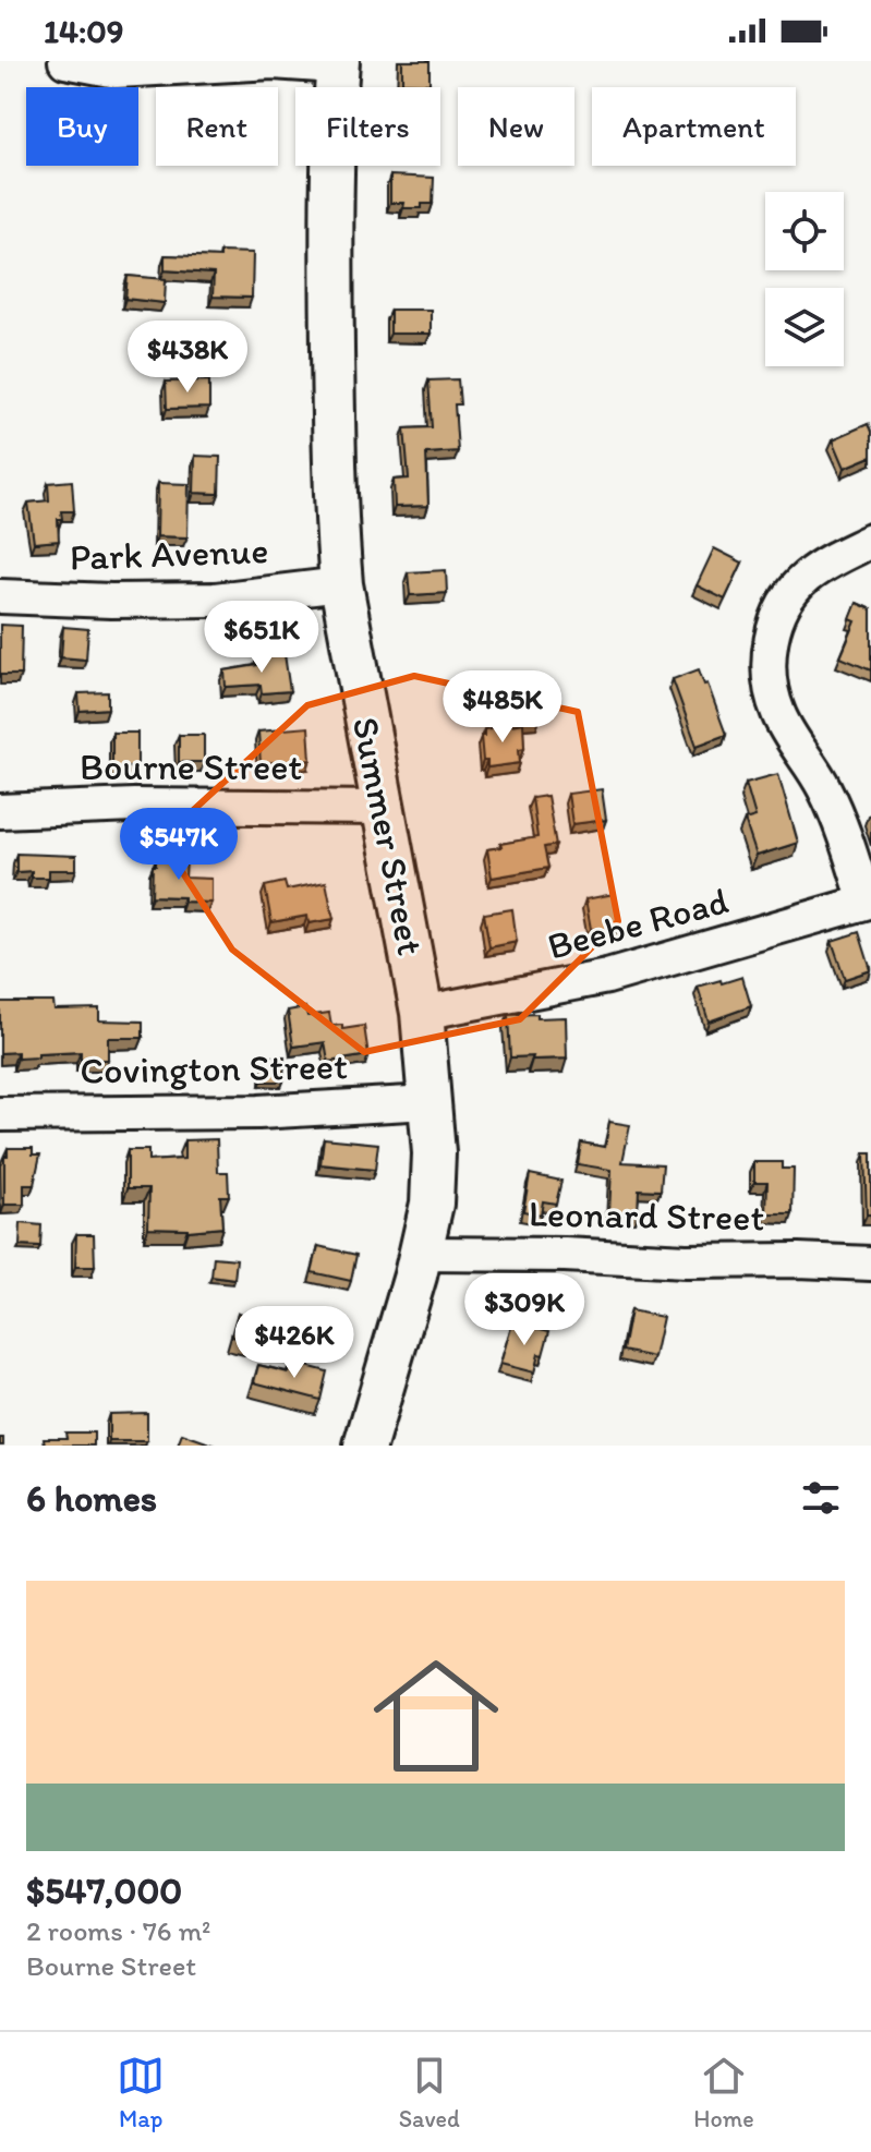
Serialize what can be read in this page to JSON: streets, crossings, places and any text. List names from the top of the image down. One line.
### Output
{"streets":{"main road":["Summer Street"],"street":["Park Avenue","Bourne Street","Beebe Road","Covington Street","Leonard Street"]},"crossings":[["Park Avenue","Summer Street"],["Bourne Street","Summer Street"],["Summer Street","Beebe Road"],["Summer Street","Covington Street"],["Summer Street","Leonard Street"]],"page":{"status":"14:09","chip":["Buy","Rent","Filters","New","Apartment"],"price":["$438K","$651K","$485K","$547K","$309K","$426K"],"heading":"6 homes","list":[{"name":"$547,000","note":"2 rooms · 76 m² · Bourne Street"}],"tabs":["Map","Saved","Home"]}}
